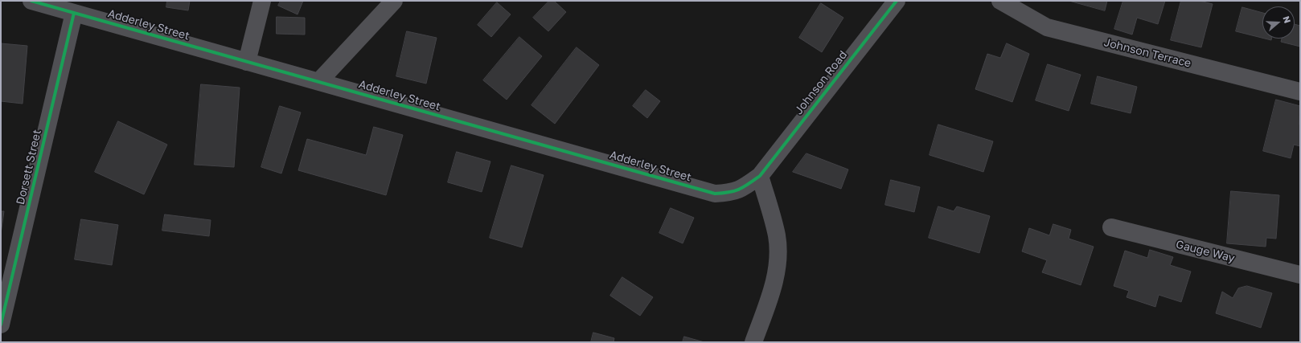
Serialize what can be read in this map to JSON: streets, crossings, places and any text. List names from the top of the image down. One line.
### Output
{"streets":{"street":["Adderley Street","Johnson Terrace","Johnson Road","Dorsett Street","Gauge Way"]},"crossings":[["Adderley Street","Johnson Road"],["Adderley Street","Dorsett Street"]],"north":"right"}
